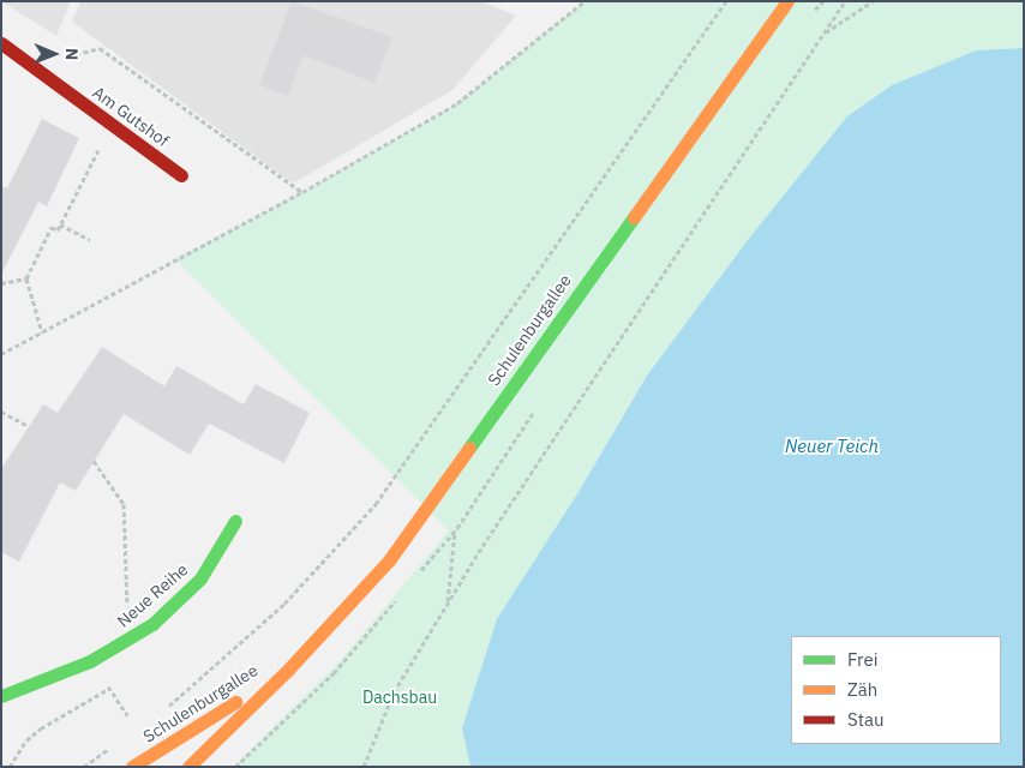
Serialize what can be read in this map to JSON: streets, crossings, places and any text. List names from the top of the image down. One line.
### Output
{"streets":{"street":["Am Gutshof","Schulenburgallee","Neue Reihe"]},"water":["Neuer Teich"],"parks":["Dachsbau"],"legend":["Frei","Zäh","Stau"],"north":"right"}
